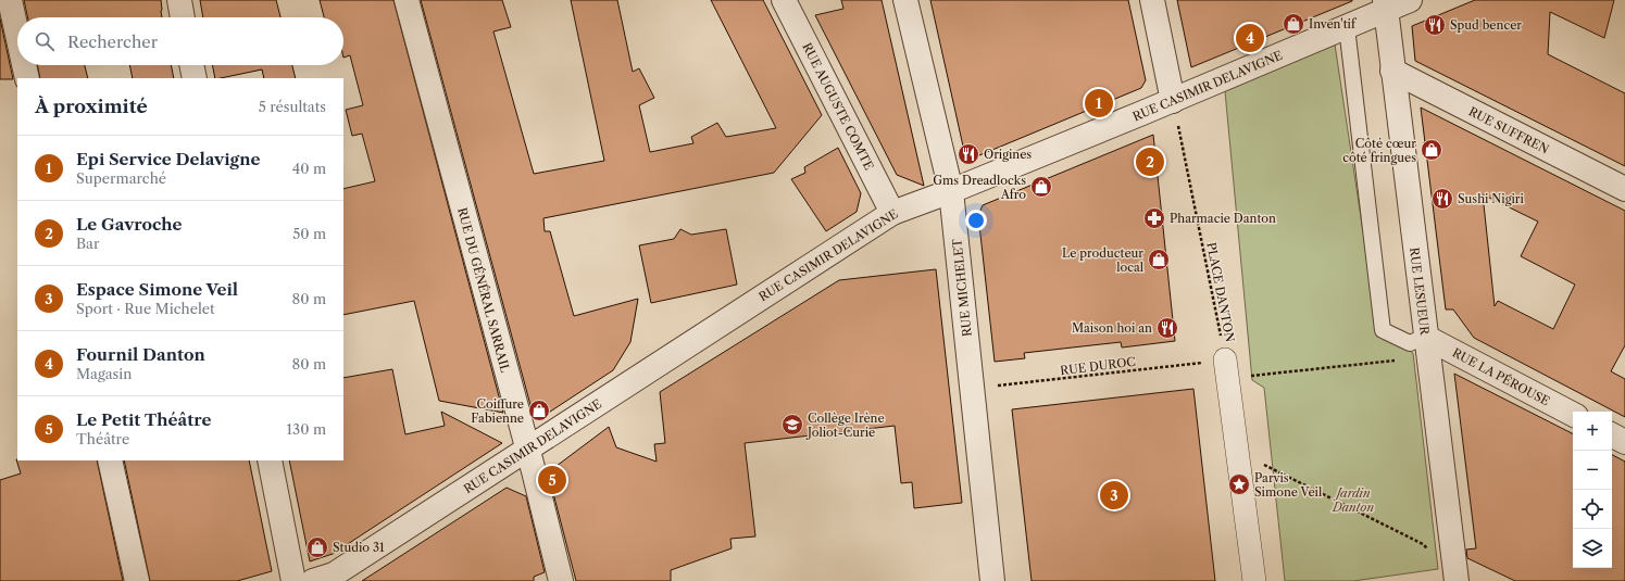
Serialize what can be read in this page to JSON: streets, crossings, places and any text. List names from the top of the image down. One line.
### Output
{"streets":{"street":["RUE CASIMIR DELAVIGNE","RUE AUGUSTE COMTE","RUE SUFFREN","RUE MICHELET","RUE DU GÉNÉRAL SARRAIL","RUE LESUEUR","RUE LA PÉROUSE"],"path":["PLACE DANTON","RUE DUROC"]},"crossings":[["RUE CASIMIR DELAVIGNE","RUE AUGUSTE COMTE"],["RUE CASIMIR DELAVIGNE","RUE MICHELET"],["RUE CASIMIR DELAVIGNE","RUE DU GÉNÉRAL SARRAIL"],["RUE CASIMIR DELAVIGNE","RUE LESUEUR"],["RUE CASIMIR DELAVIGNE","PLACE DANTON"],["RUE SUFFREN","RUE LESUEUR"],["RUE MICHELET","RUE DUROC"],["RUE LESUEUR","RUE DUROC"],["RUE LESUEUR","RUE LA PÉROUSE"],["PLACE DANTON","RUE DUROC"],["RUE DUROC","RUE LA PÉROUSE"]],"parks":["Jardin Danton"],"places":{"shop":["Inven'tif","Côté cœur côté fringues","Gms Dreadlocks Afro","Le producteur local","Coiffure Fabienne","Studio 31"],"restaurant":["Spud bencer","Origines","Sushi Nigiri","Maison hoi an"],"pharmacy":["Pharmacie Danton"],"school or university":["Collège Irène Joliot-Curie"],"place":["Parvis Simone Veil"]},"page":{"search":"Rechercher","pins":["4","1","2","5","3"],"heading":["À proximité","5 résultats"],"list":[{"mark":"1","name":"Epi Service Delavigne","note":"Supermarché","value":"40 m"},{"mark":"2","name":"Le Gavroche","note":"Bar","value":"50 m"},{"mark":"3","name":"Espace Simone Veil","note":"Sport · Rue Michelet","value":"80 m"},{"mark":"4","name":"Fournil Danton","note":"Magasin","value":"80 m"},{"mark":"5","name":"Le Petit Théâtre","note":"Théâtre","value":"130 m"}],"map_buttons":["+","−"]}}
